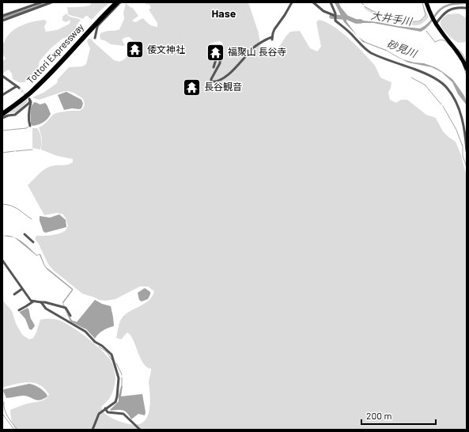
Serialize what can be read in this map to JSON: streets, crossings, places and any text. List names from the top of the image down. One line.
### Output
{"streets":{"highway":["Tottori Expressway"]},"districts":["Hase"],"water":["大井手川","砂見川"],"places":{"temple":["倭文神社","福聚山 長谷寺","長谷観音"]},"scale_bar":"200 m"}
